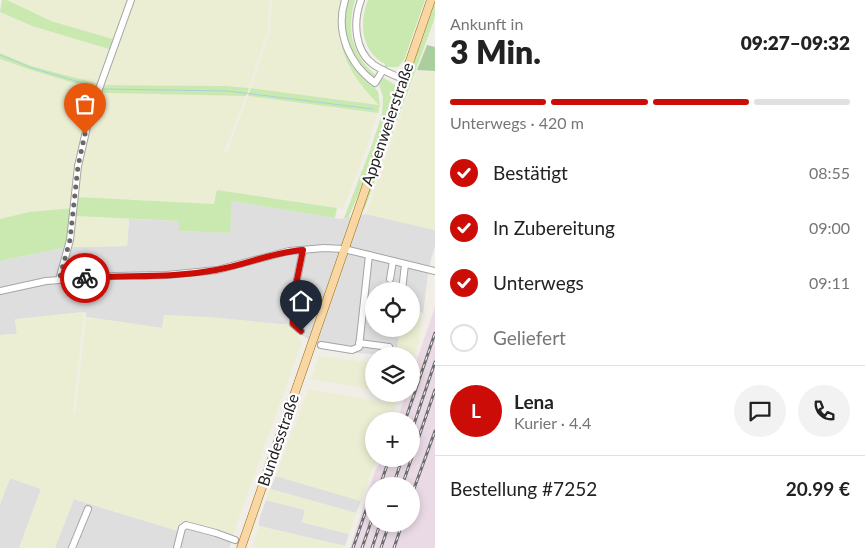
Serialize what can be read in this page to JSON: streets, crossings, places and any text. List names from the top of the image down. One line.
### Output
{"streets":{"main road":["Appenweierstraße","Bundesstraße"]},"crossings":[["Appenweierstraße","Bundesstraße"]],"page":{"heading":["3 Min.","Ankunft in","09:27–09:32"],"panel":["Lena","Kurier · 4.4","Bestellung #7252","20.99 €"],"bar":"Unterwegs · 420 m","list":[["Bestätigt","08:55"],["In Zubereitung","09:00"],["Unterwegs","09:11"],"Geliefert"],"map_buttons":["+","−"],"round":"L"}}
